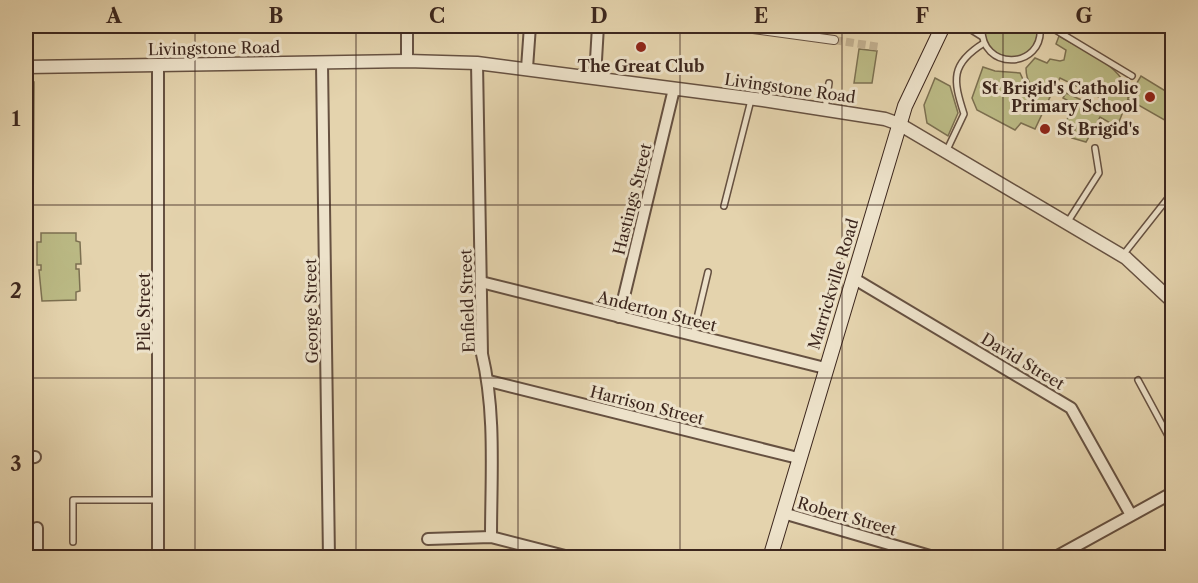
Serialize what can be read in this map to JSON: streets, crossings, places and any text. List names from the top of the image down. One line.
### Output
{"streets":{"main road":["Marrickville Road"],"street":["Livingstone Road","Hastings Street","Enfield Street","George Street","Anderton Street","Pile Street","David Street","Harrison Street","Robert Street"]},"crossings":[["Livingstone Road","Hastings Street"],["Livingstone Road","Marrickville Road"],["Livingstone Road","Enfield Street"],["Livingstone Road","George Street"],["Livingstone Road","Pile Street"],["Hastings Street","Anderton Street"],["Marrickville Road","Anderton Street"],["Marrickville Road","David Street"],["Marrickville Road","Harrison Street"],["Marrickville Road","Robert Street"],["Enfield Street","Anderton Street"],["Enfield Street","Harrison Street"]],"places":["The Great Club","St Brigid's Catholic Primary School","St Brigid's"],"grid":{"columns":["A","B","C","D","E","F","G"],"rows":["1","2","3"]}}
